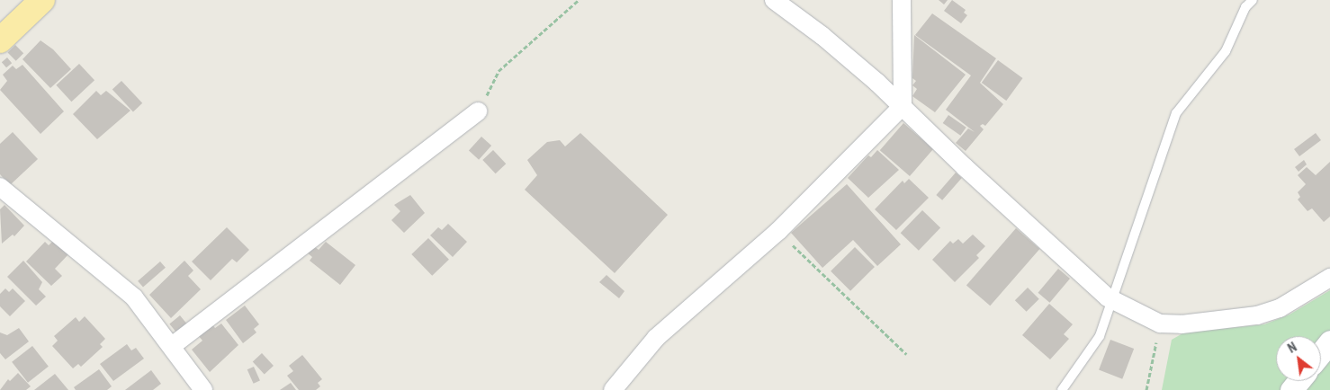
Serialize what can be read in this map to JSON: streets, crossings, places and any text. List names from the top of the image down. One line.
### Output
{"north":"top left"}
